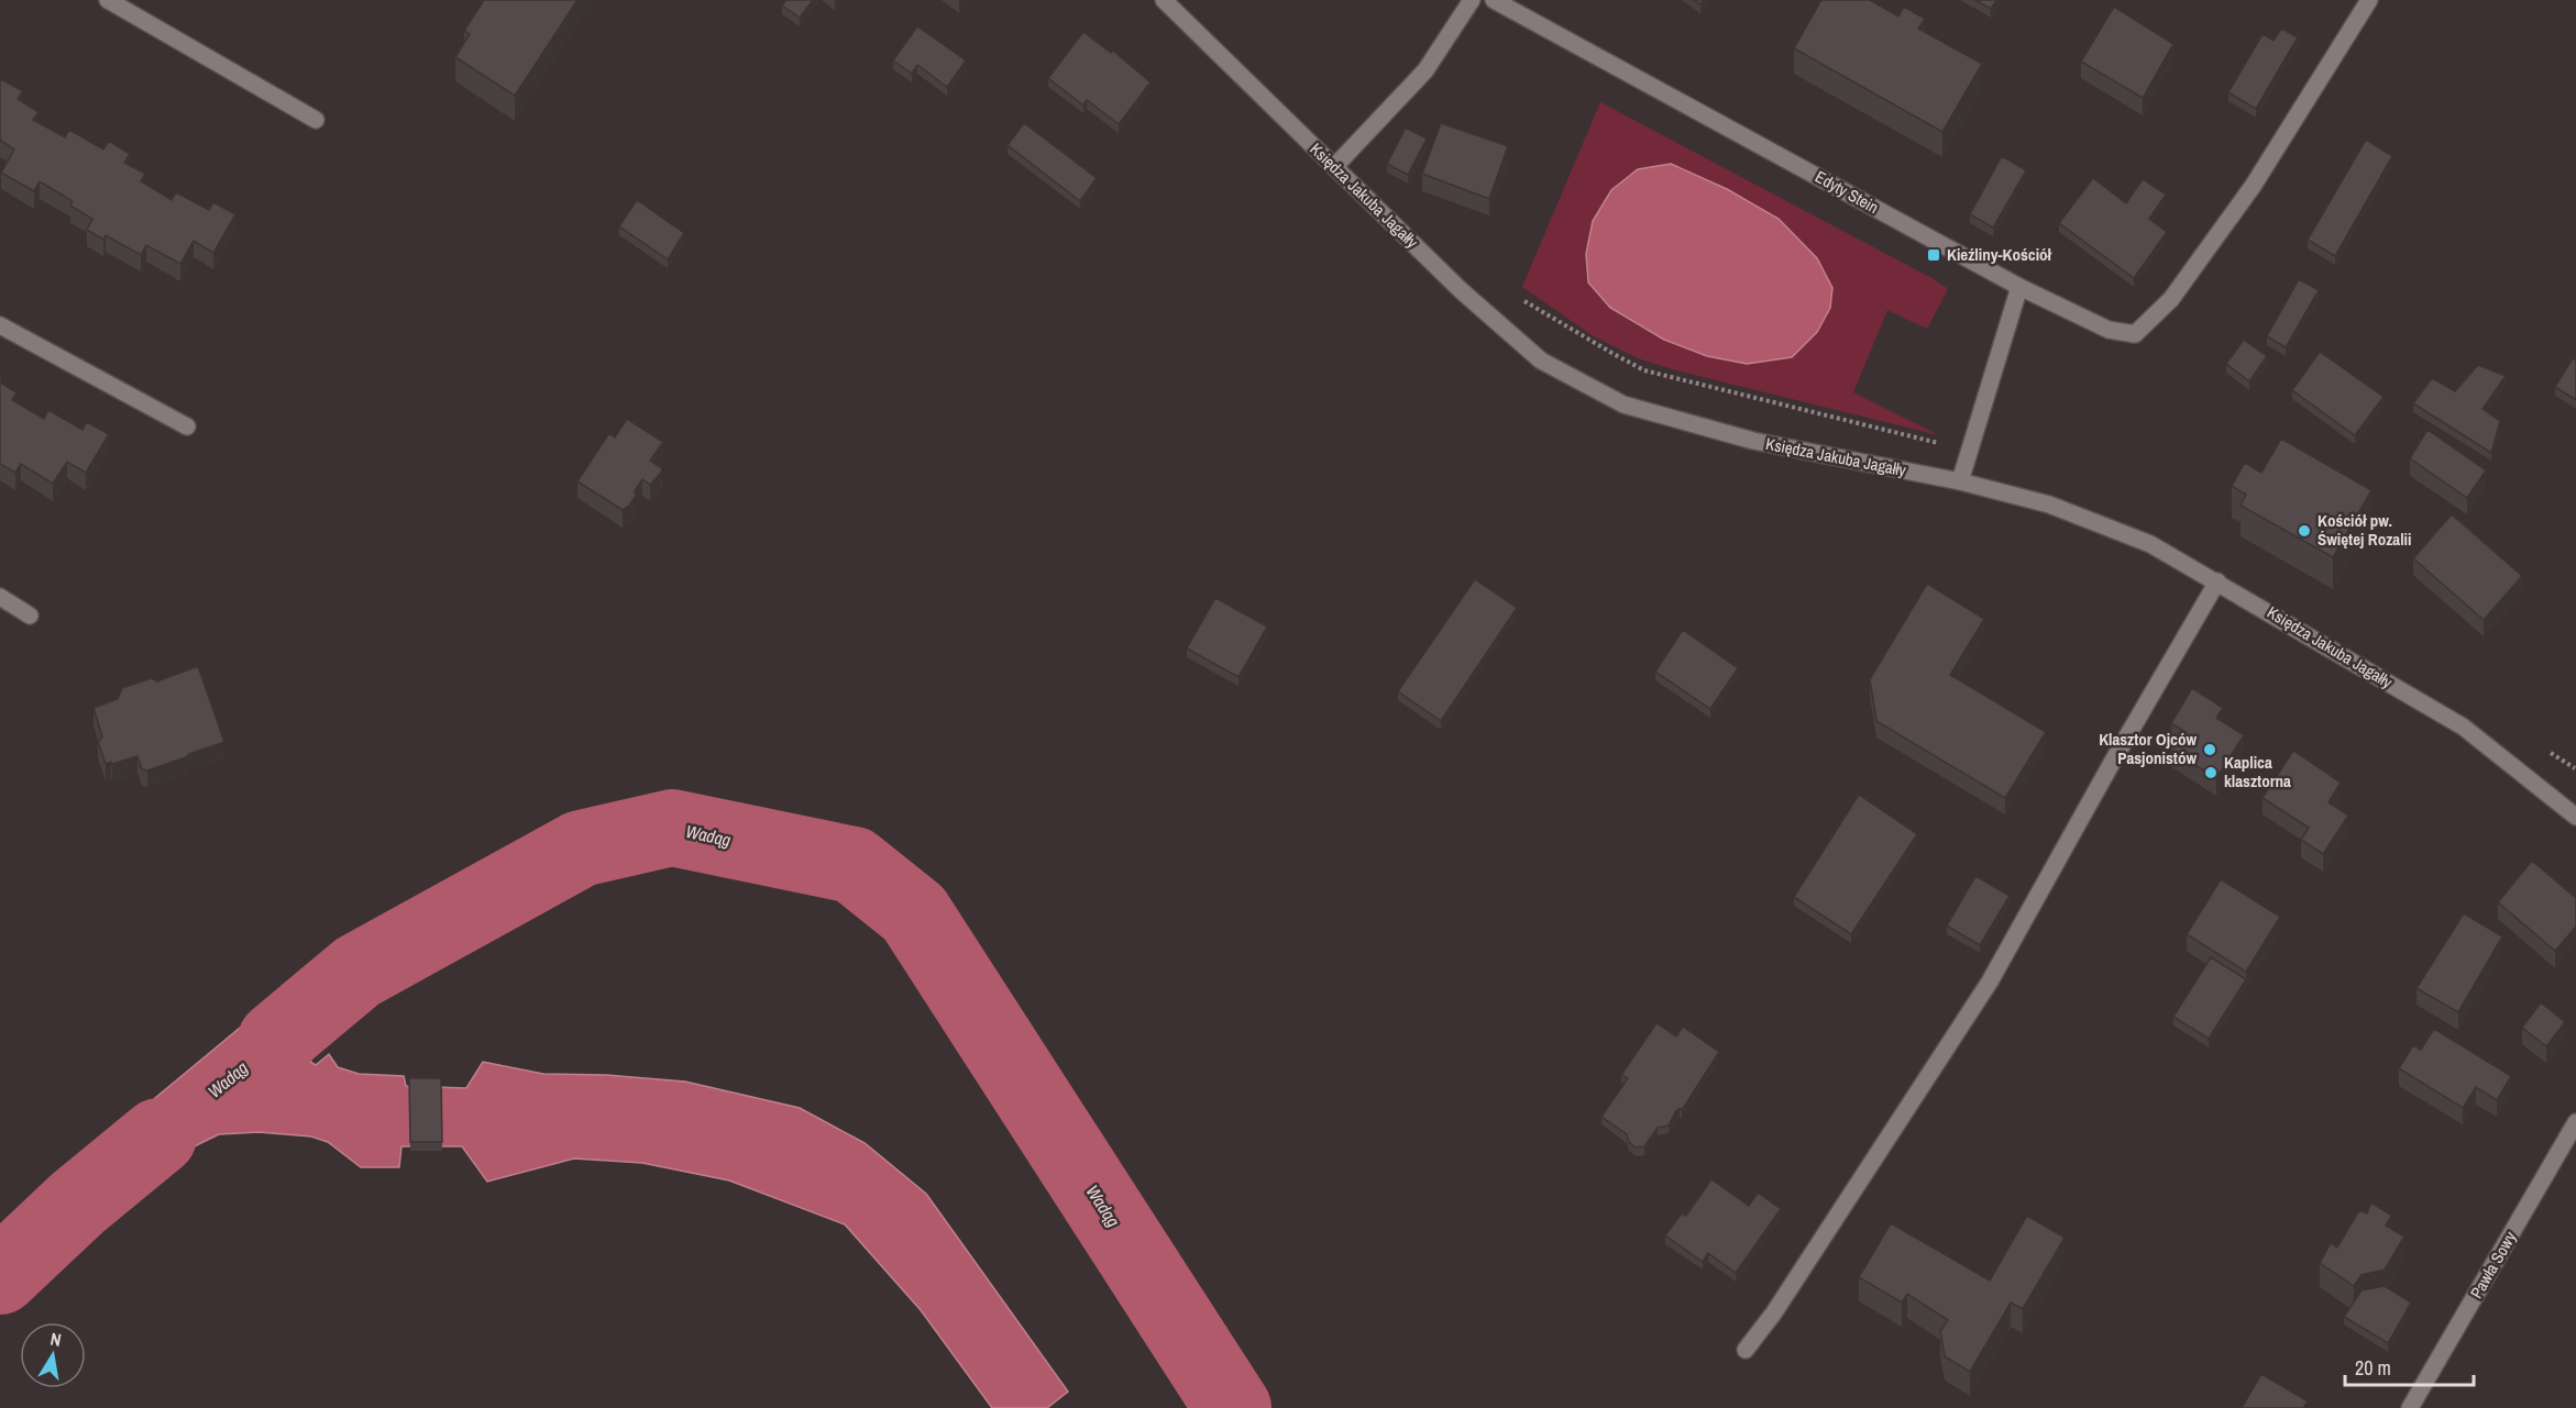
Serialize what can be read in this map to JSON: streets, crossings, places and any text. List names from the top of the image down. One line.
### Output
{"streets":{"street":["Edyty Stein","Księdza Jakuba Jagałły","Pawła Sowy"]},"water":["Wadąg"],"places":{"transit":["Kieźliny-Kościół"],"other":["Kościół pw. Świętej Rozalii","Klasztor Ojców Pasjonistów","Kaplica klasztorna"]},"scale_bar":"20 m","north":"top"}
